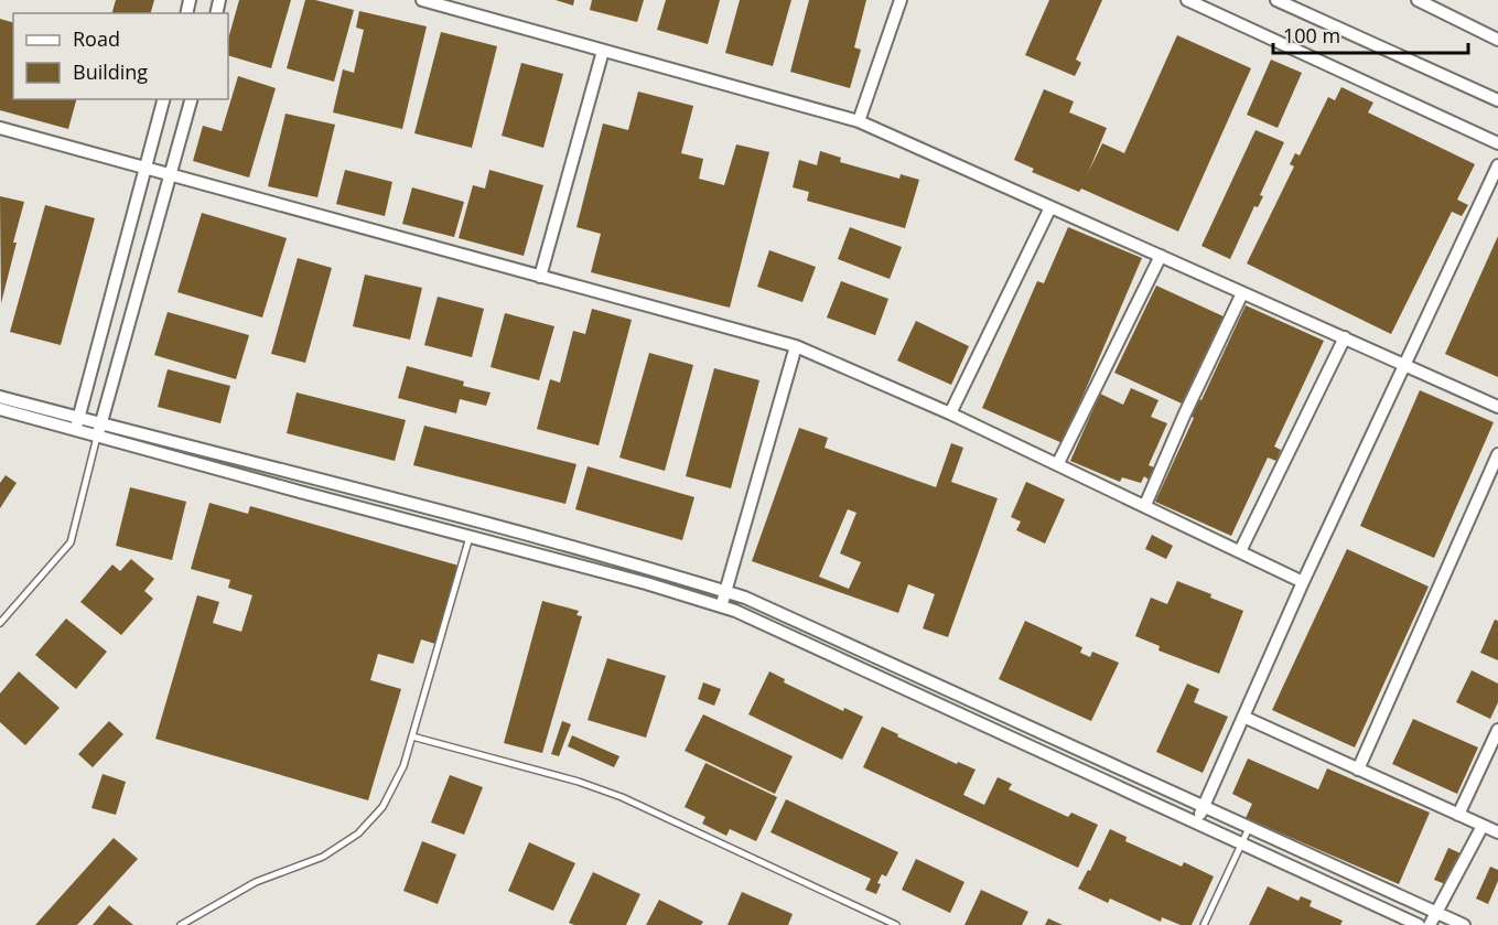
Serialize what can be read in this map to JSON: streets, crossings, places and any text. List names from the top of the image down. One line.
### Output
{"legend":["Road","Building"],"scale_bar":"100 m"}
